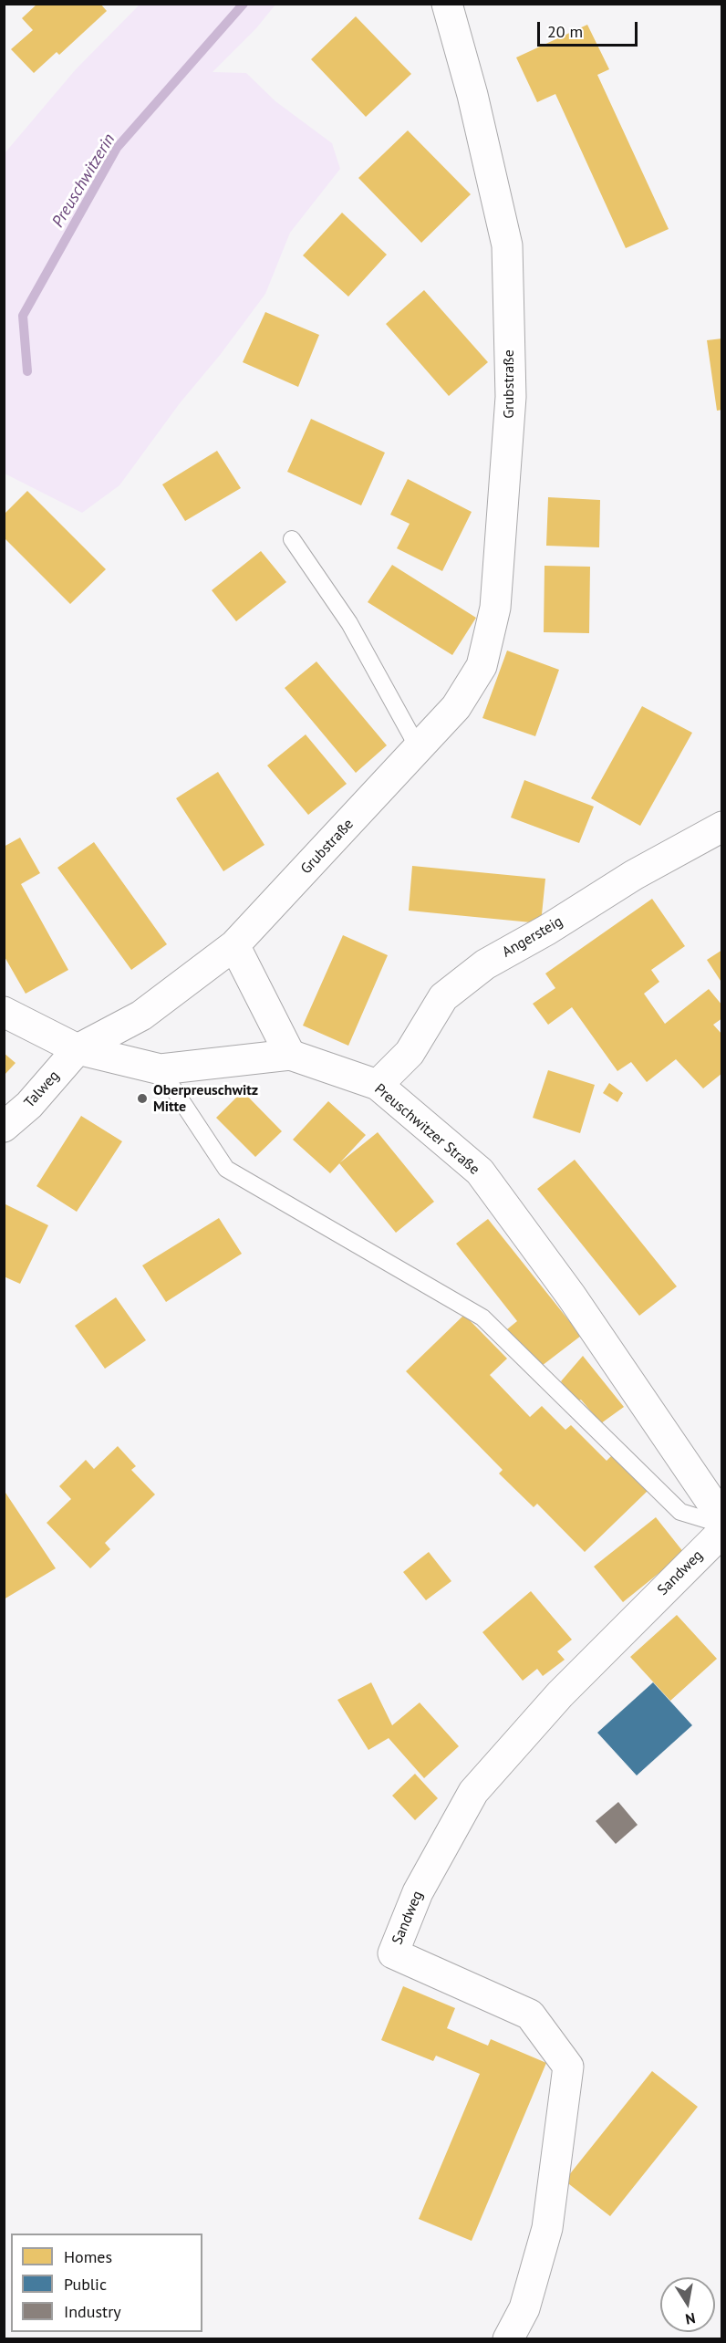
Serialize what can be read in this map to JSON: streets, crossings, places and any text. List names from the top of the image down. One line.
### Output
{"streets":{"street":["Grubstraße","Angersteig","Talweg","Preuschwitzer Straße","Sandweg"]},"crossings":[["Grubstraße","Talweg"],["Grubstraße","Preuschwitzer Straße"],["Angersteig","Preuschwitzer Straße"],["Talweg","Preuschwitzer Straße"]],"water":["Preuschwitzerin"],"places":["Oberpreuschwitz Mitte"],"legend":["Homes","Public","Industry"],"scale_bar":"20 m","north":"bottom"}
